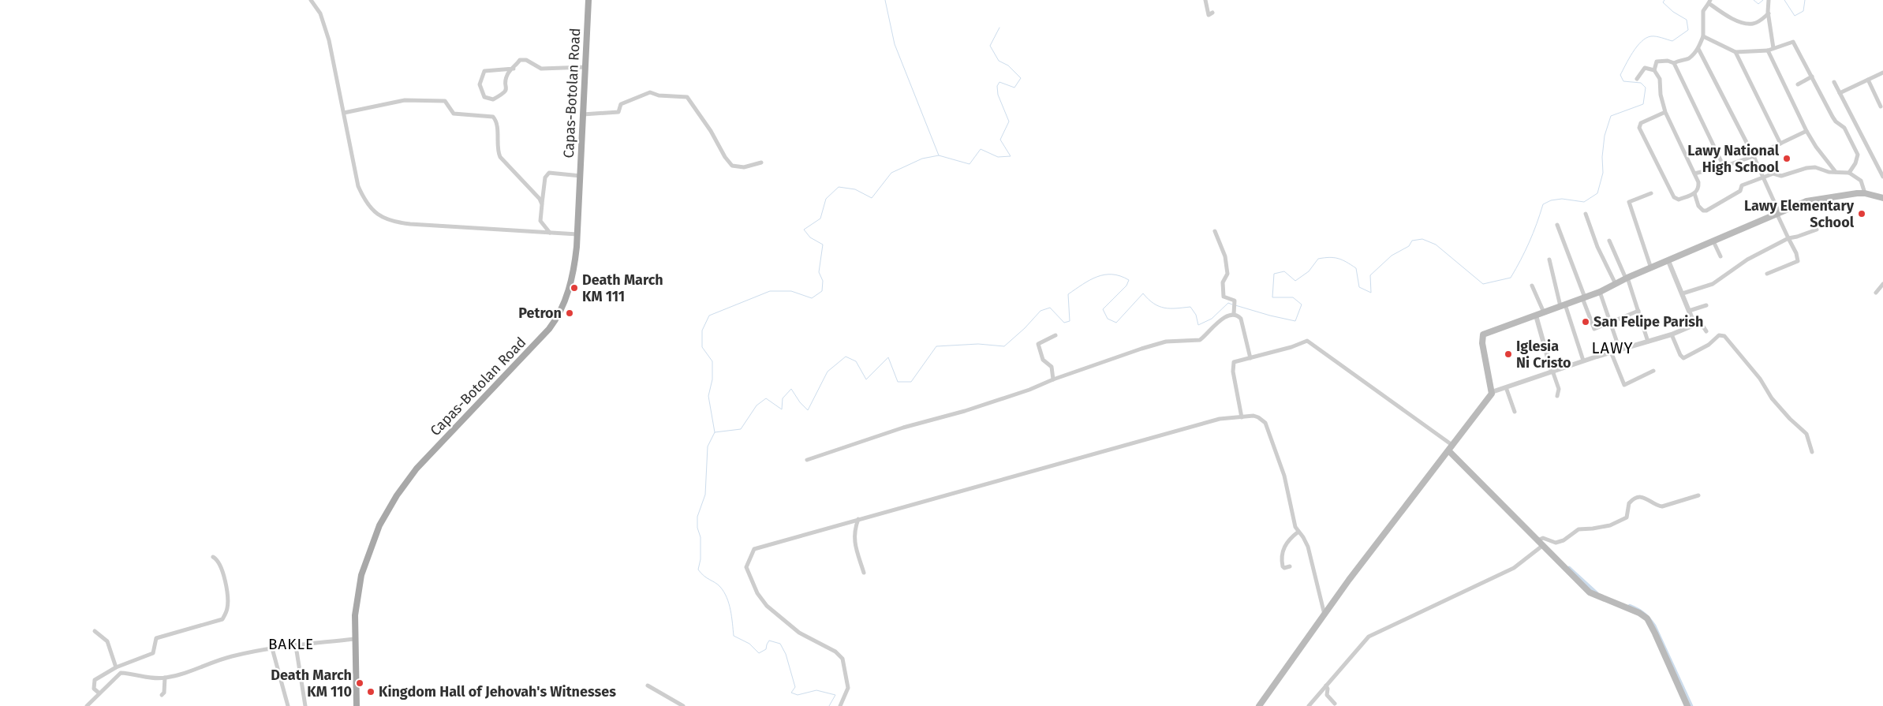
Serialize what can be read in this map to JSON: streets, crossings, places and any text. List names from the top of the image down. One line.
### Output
{"streets":{"main road":["Capas-Botolan Road"]},"districts":["LAWY","BAKLE"],"places":["Lawy National High School","Lawy Elementary School","Death March KM 111","Petron","San Felipe Parish","Iglesia Ni Cristo","Death March KM 110","Kingdom Hall of Jehovah's Witnesses"]}
